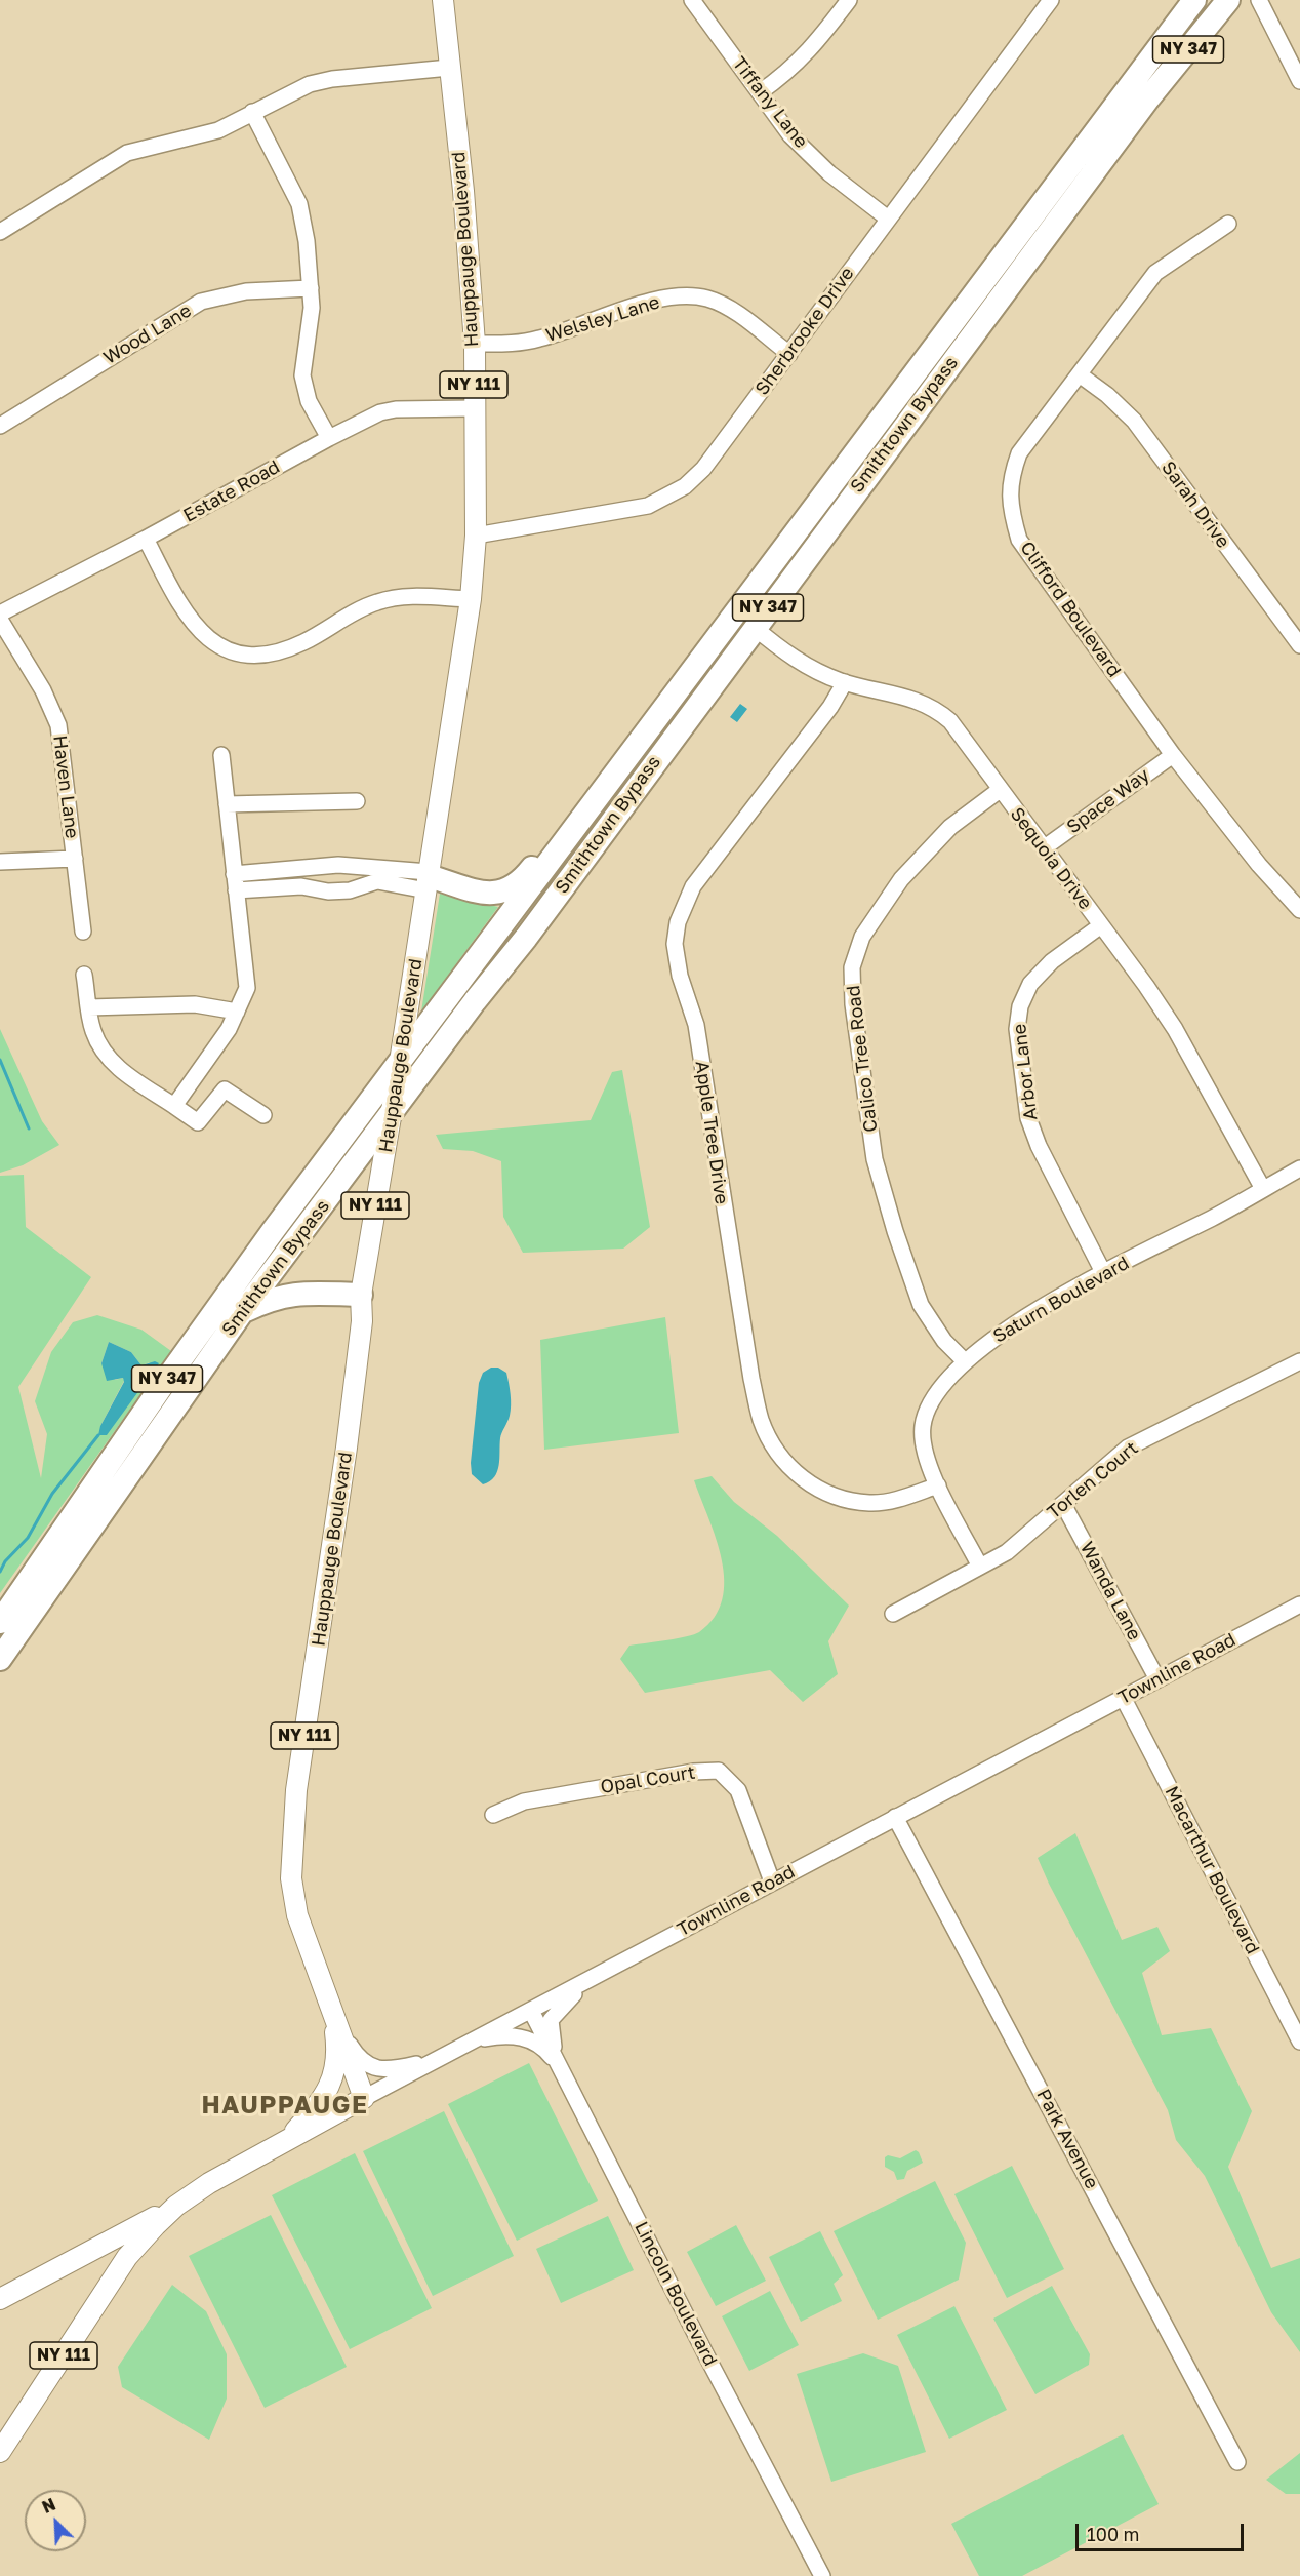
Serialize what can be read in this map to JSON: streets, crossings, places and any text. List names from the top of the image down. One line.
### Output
{"streets":{"highway":["NY 347","Smithtown Bypass"],"main road":["Hauppauge Boulevard","NY 111","Townline Road"],"street":["Tiffany Lane","Welsley Lane","Sherbrooke Drive","Wood Lane","Estate Road","Sarah Drive","Clifford Boulevard","Haven Lane","Space Way","Sequoia Drive","Calico Tree Road","Arbor Lane","Apple Tree Drive","Saturn Boulevard","Torlen Court","Wanda Lane","Opal Court","Macarthur Boulevard","Park Avenue","Lincoln Boulevard"]},"crossings":[["Tiffany Lane","Sherbrooke Drive"],["Hauppauge Boulevard","Welsley Lane"],["Hauppauge Boulevard","Sherbrooke Drive"],["Hauppauge Boulevard","NY 111"],["Hauppauge Boulevard","Smithtown Bypass"],["Hauppauge Boulevard","Estate Road"],["Hauppauge Boulevard","Townline Road"],["Welsley Lane","Sherbrooke Drive"],["NY 111","Townline Road"],["Smithtown Bypass","Sequoia Drive"],["Sarah Drive","Clifford Boulevard"],["Clifford Boulevard","Space Way"],["Space Way","Sequoia Drive"],["Sequoia Drive","Calico Tree Road"],["Sequoia Drive","Arbor Lane"],["Sequoia Drive","Apple Tree Drive"],["Sequoia Drive","Saturn Boulevard"],["Calico Tree Road","Saturn Boulevard"],["Arbor Lane","Saturn Boulevard"],["Apple Tree Drive","Saturn Boulevard"],["Saturn Boulevard","Torlen Court"],["Torlen Court","Wanda Lane"],["Wanda Lane","Townline Road"],["Townline Road","Opal Court"],["Townline Road","Macarthur Boulevard"],["Townline Road","Park Avenue"],["Townline Road","Lincoln Boulevard"]],"districts":["HAUPPAUGE"],"scale_bar":"100 m","north":"top left"}
